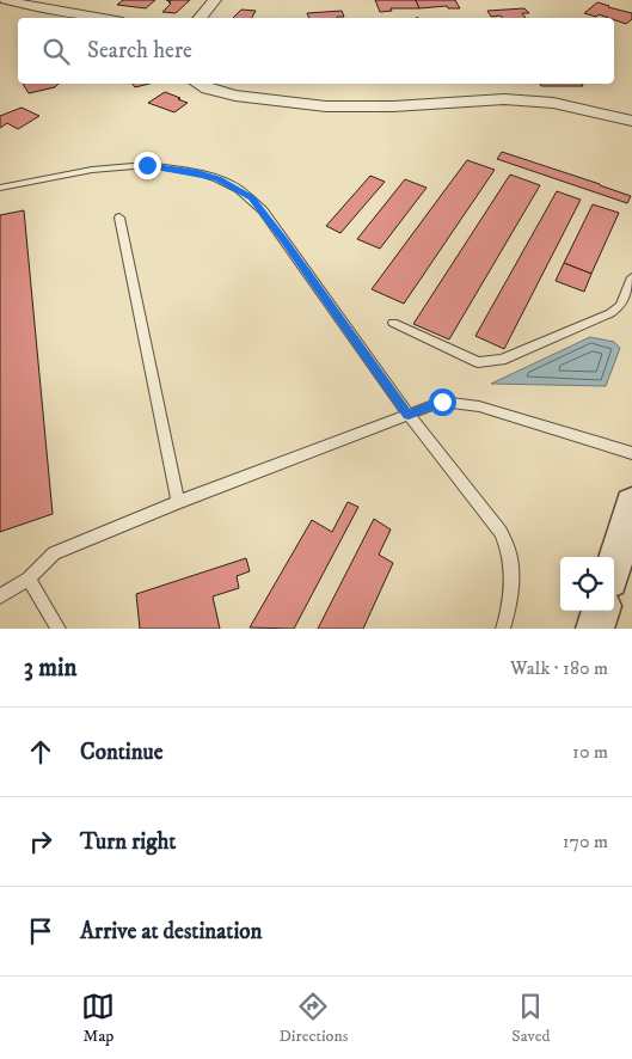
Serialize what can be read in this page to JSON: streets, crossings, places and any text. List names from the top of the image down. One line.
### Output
{"page":{"search":"Search here","heading":["3 min","Walk · 180 m"],"list":[["Continue","10 m"],["Turn right","170 m"],"Arrive at destination"],"nav":["Map","Directions","Saved"]}}
